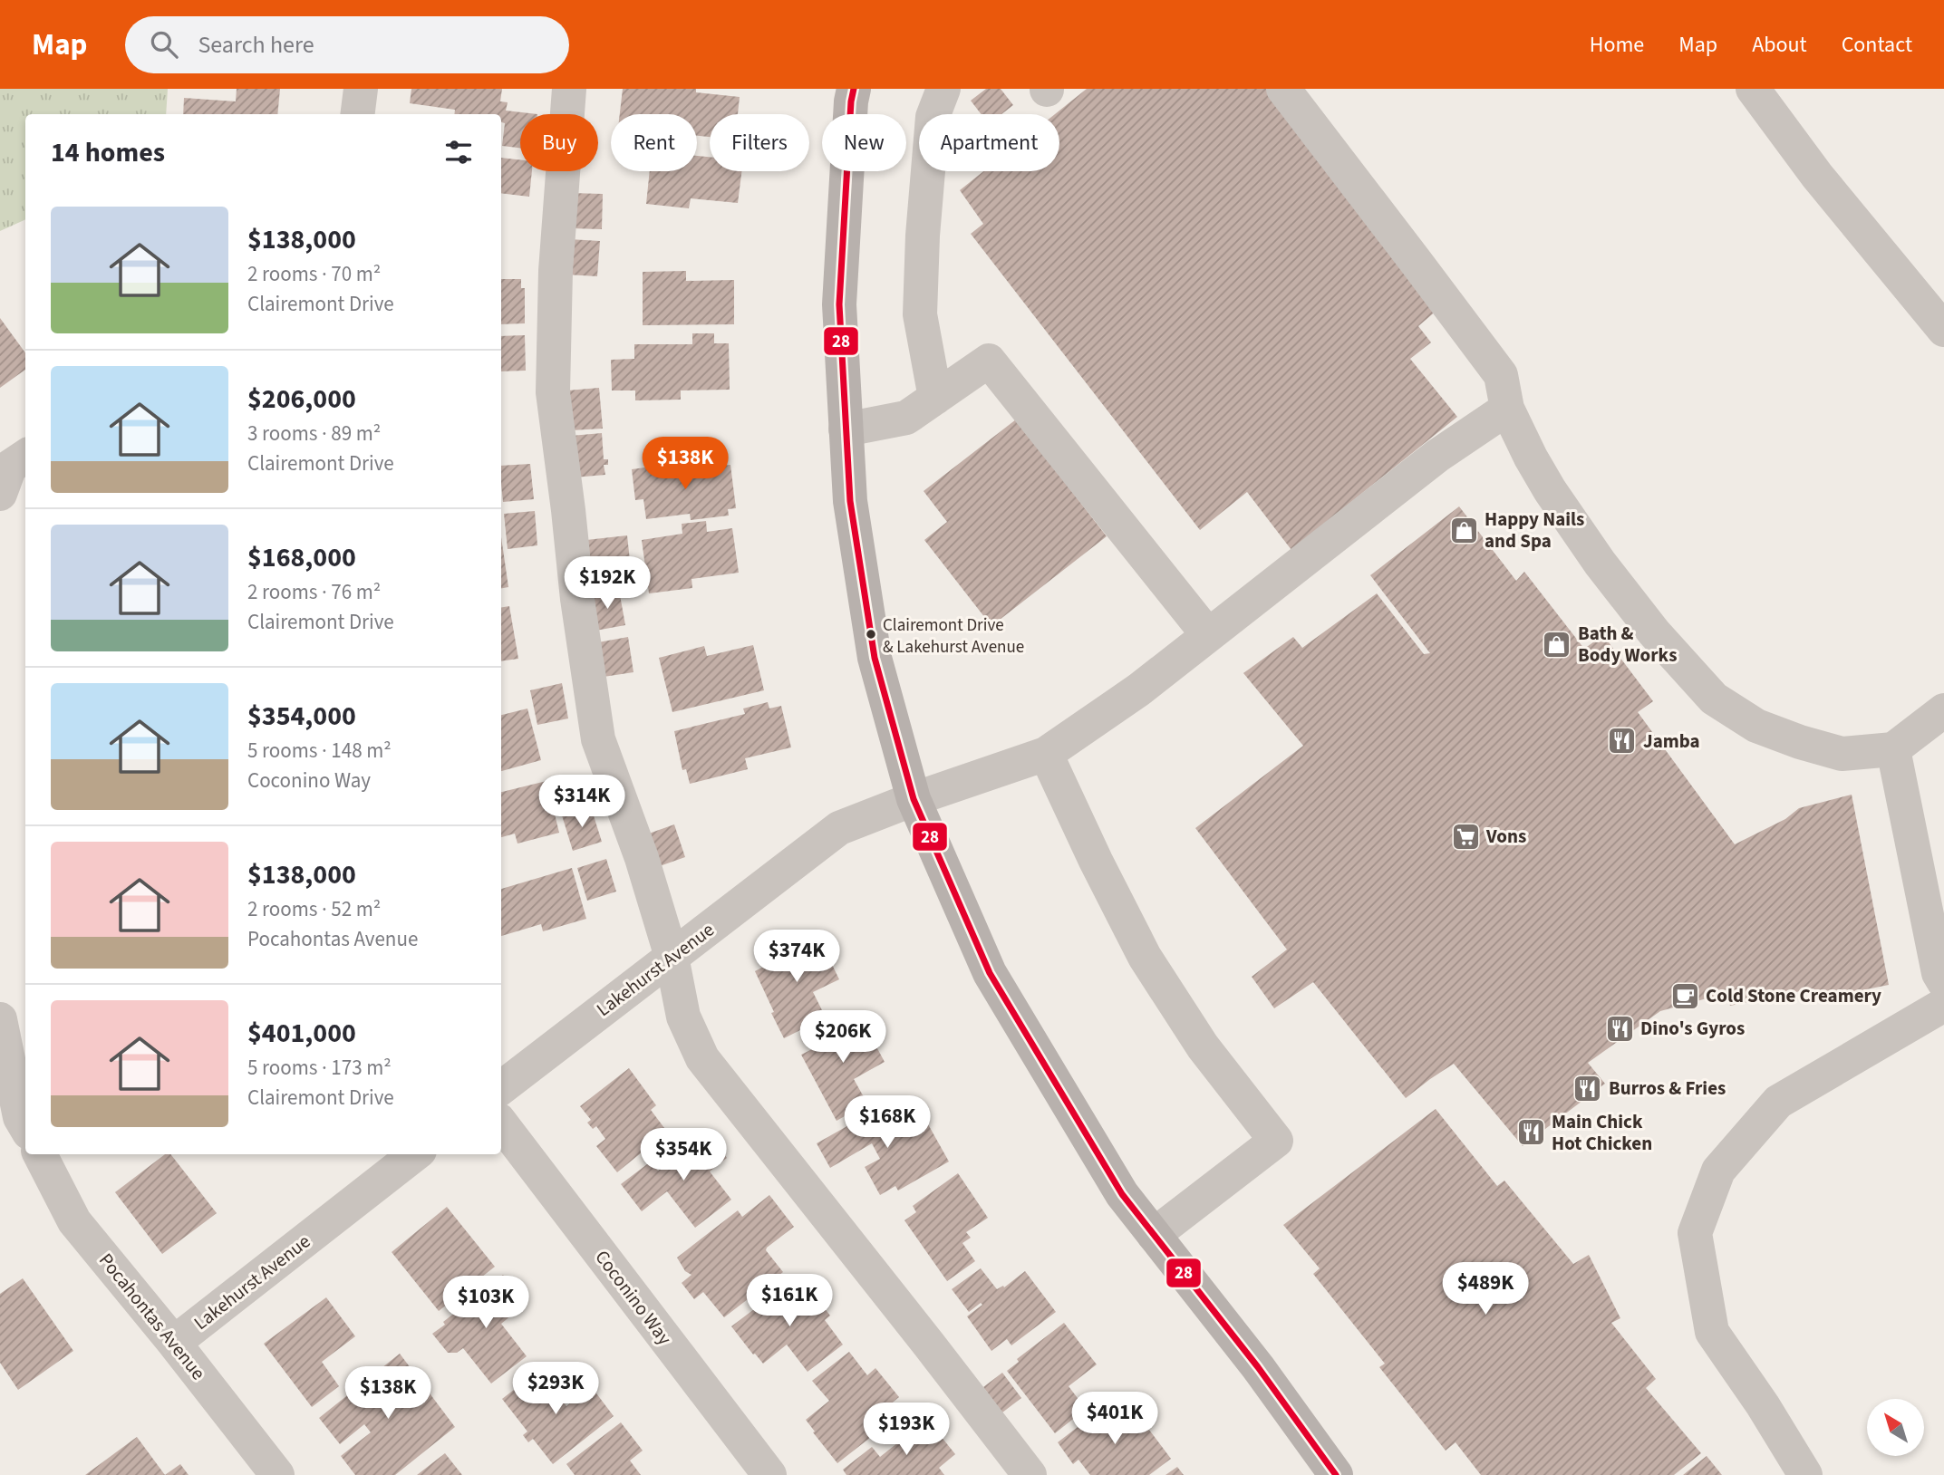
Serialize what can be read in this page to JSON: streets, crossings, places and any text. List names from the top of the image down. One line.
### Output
{"streets":{"street":["Lakehurst Avenue","Coconino Way","Pocahontas Avenue"]},"crossings":[["Lakehurst Avenue","Pocahontas Avenue"]],"places":{"shop":["Happy Nails and Spa","Bath & Body Works"],"other":["Clairemont Drive & Lakehurst Avenue"],"restaurant":["Jamba","Dino's Gyros","Burros & Fries","Main Chick Hot Chicken"],"supermarket":["Vons"],"cafe":["Cold Stone Creamery"]},"lines":["transit line 28"],"north":"top left","page":{"header":"Map","search":"Search here","nav":["Home","Map","About","Contact"],"chip":["Buy","Rent","Filters","New","Apartment"],"heading":"14 homes","list":[{"name":"$138,000","note":"2 rooms · 70 m² · Clairemont Drive"},{"name":"$206,000","note":"3 rooms · 89 m² · Clairemont Drive"},{"name":"$168,000","note":"2 rooms · 76 m² · Clairemont Drive"},{"name":"$354,000","note":"5 rooms · 148 m² · Coconino Way"},{"name":"$138,000","note":"2 rooms · 52 m² · Pocahontas Avenue"},{"name":"$401,000","note":"5 rooms · 173 m² · Clairemont Drive"}],"price":["$138K","$192K","$314K","$374K","$206K","$168K","$354K","$489K","$161K","$103K","$293K","$138K","$401K","$193K"]}}
